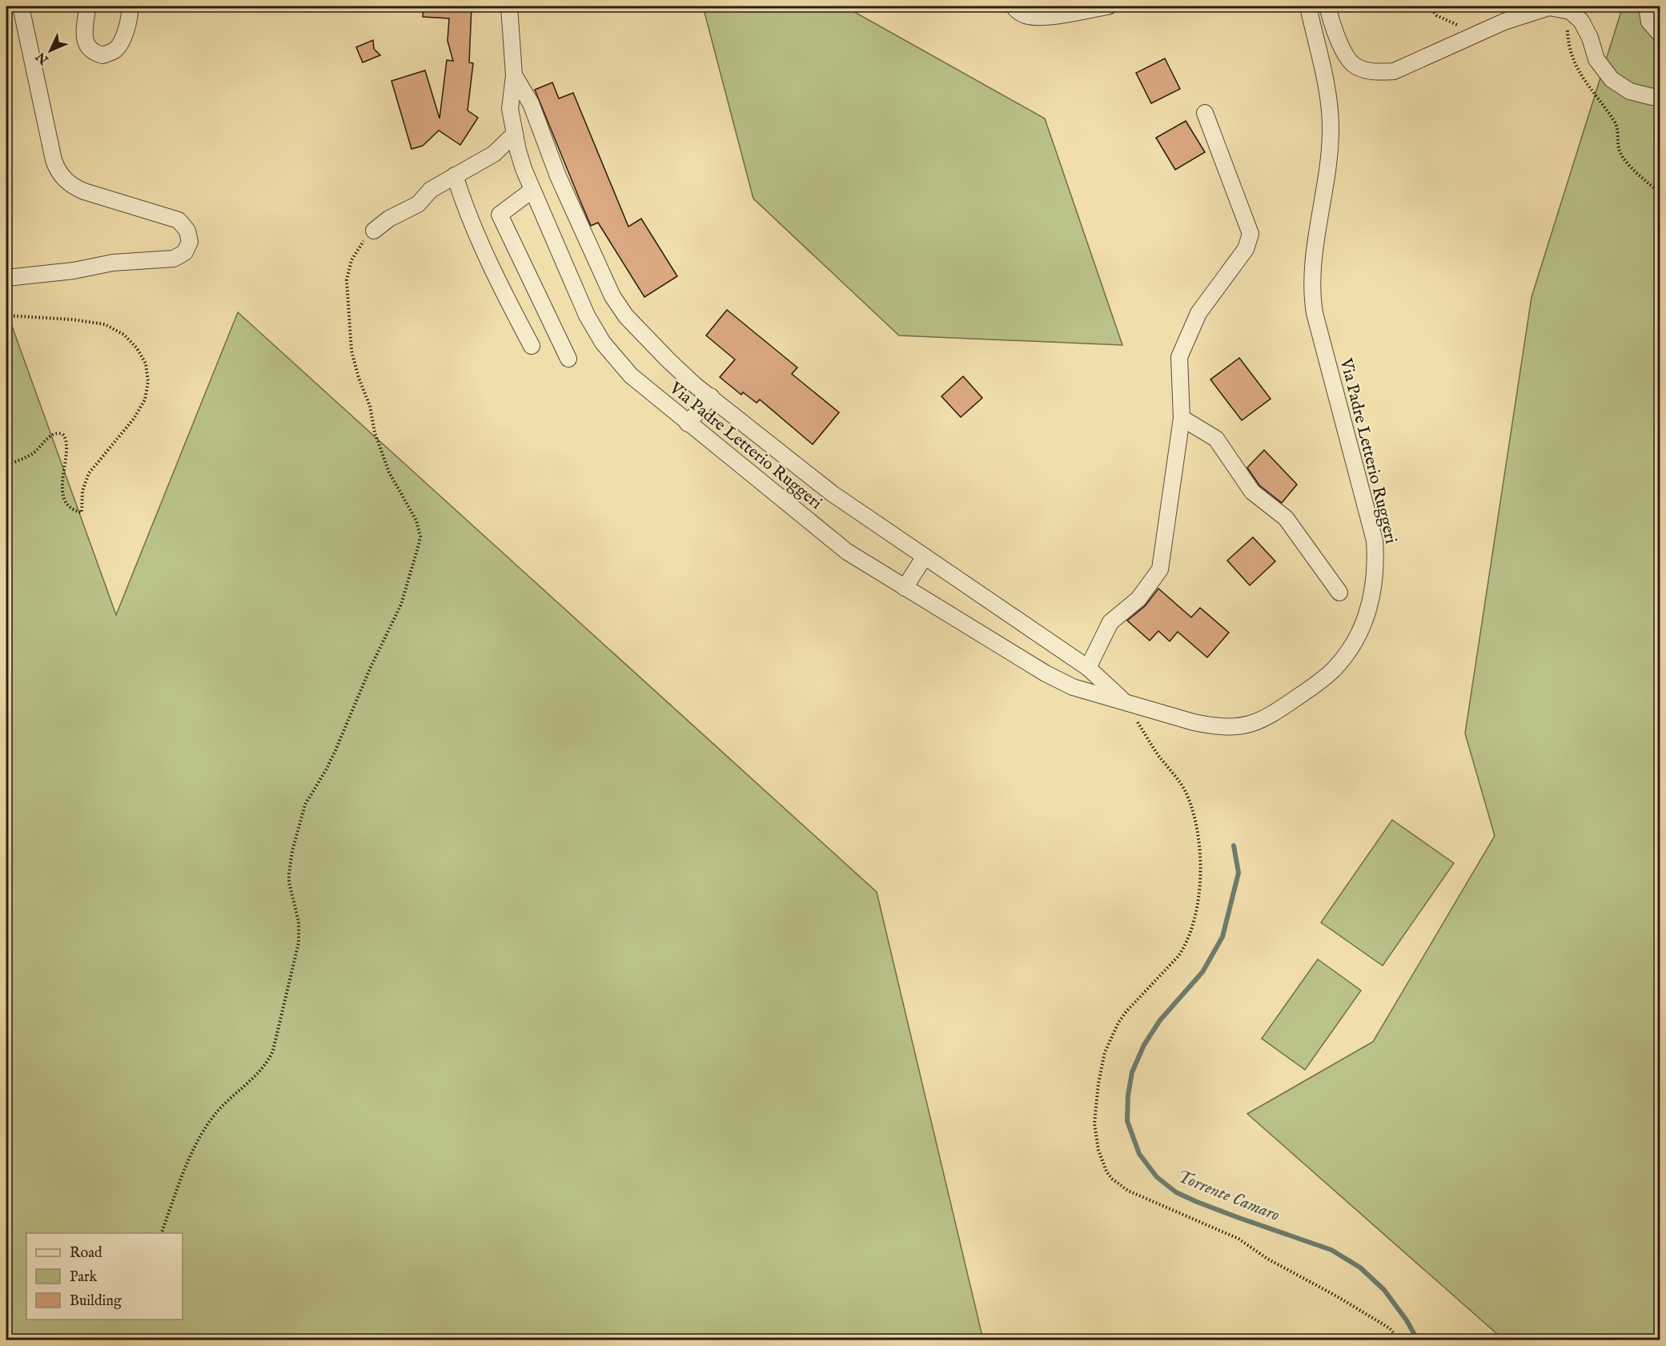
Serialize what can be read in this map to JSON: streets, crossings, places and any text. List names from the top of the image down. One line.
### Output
{"streets":{"street":["Via Padre Letterio Ruggeri"]},"water":["Torrente Camaro"],"legend":["Road","Park","Building"],"north":"bottom left"}
